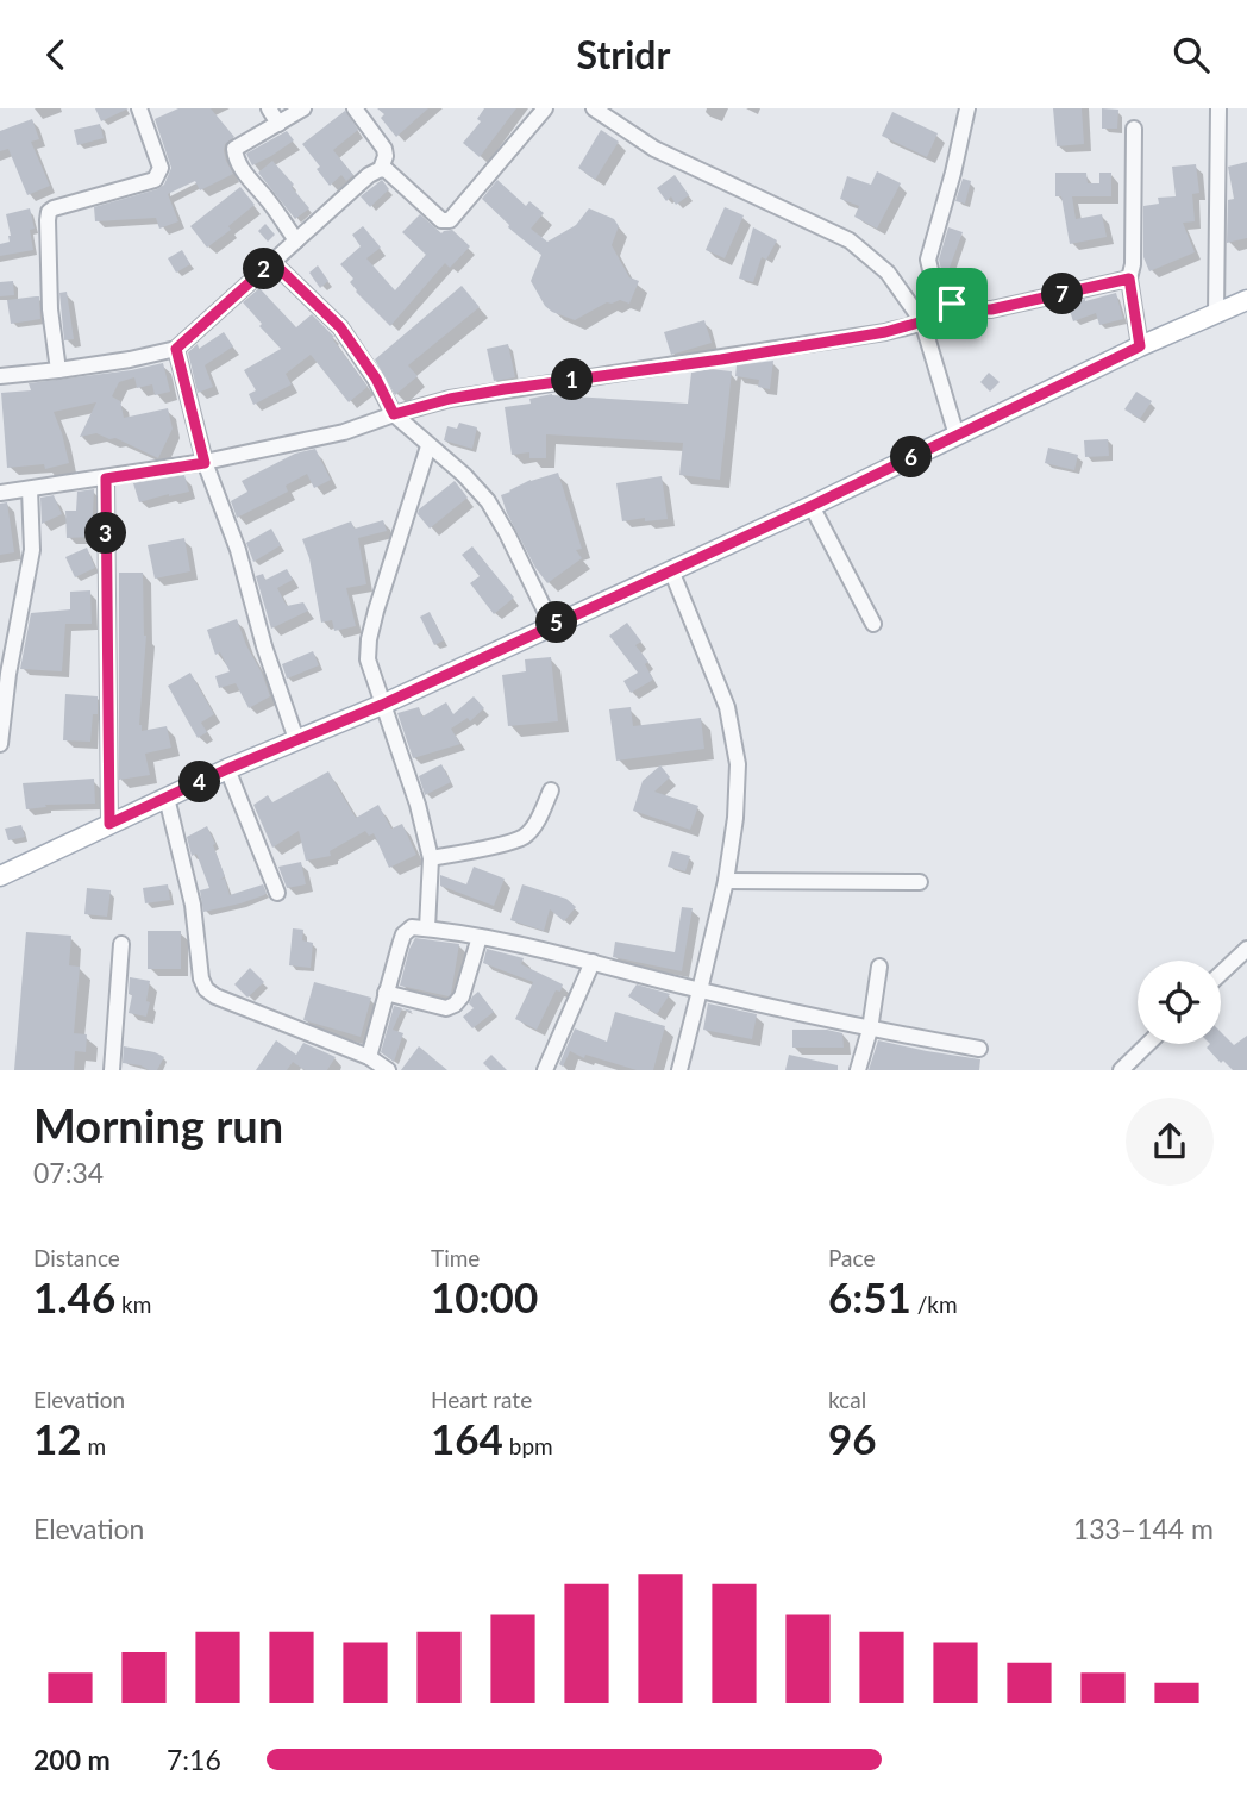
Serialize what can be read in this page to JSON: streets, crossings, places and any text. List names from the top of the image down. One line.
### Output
{"page":{"header":"Stridr","pins":["2","7","1","6","3","5","4"],"heading":["Morning run","07:34"],"stats":[["Distance","1.46 km"],["Time","10:00"],["Pace","6:51 /km"],["Elevation","12 m"],["Heart rate","164 bpm"],["kcal","96"]],"chart":["Elevation","133–144 m"],"list":[{"name":"200 m","note":"7:16"}]}}
